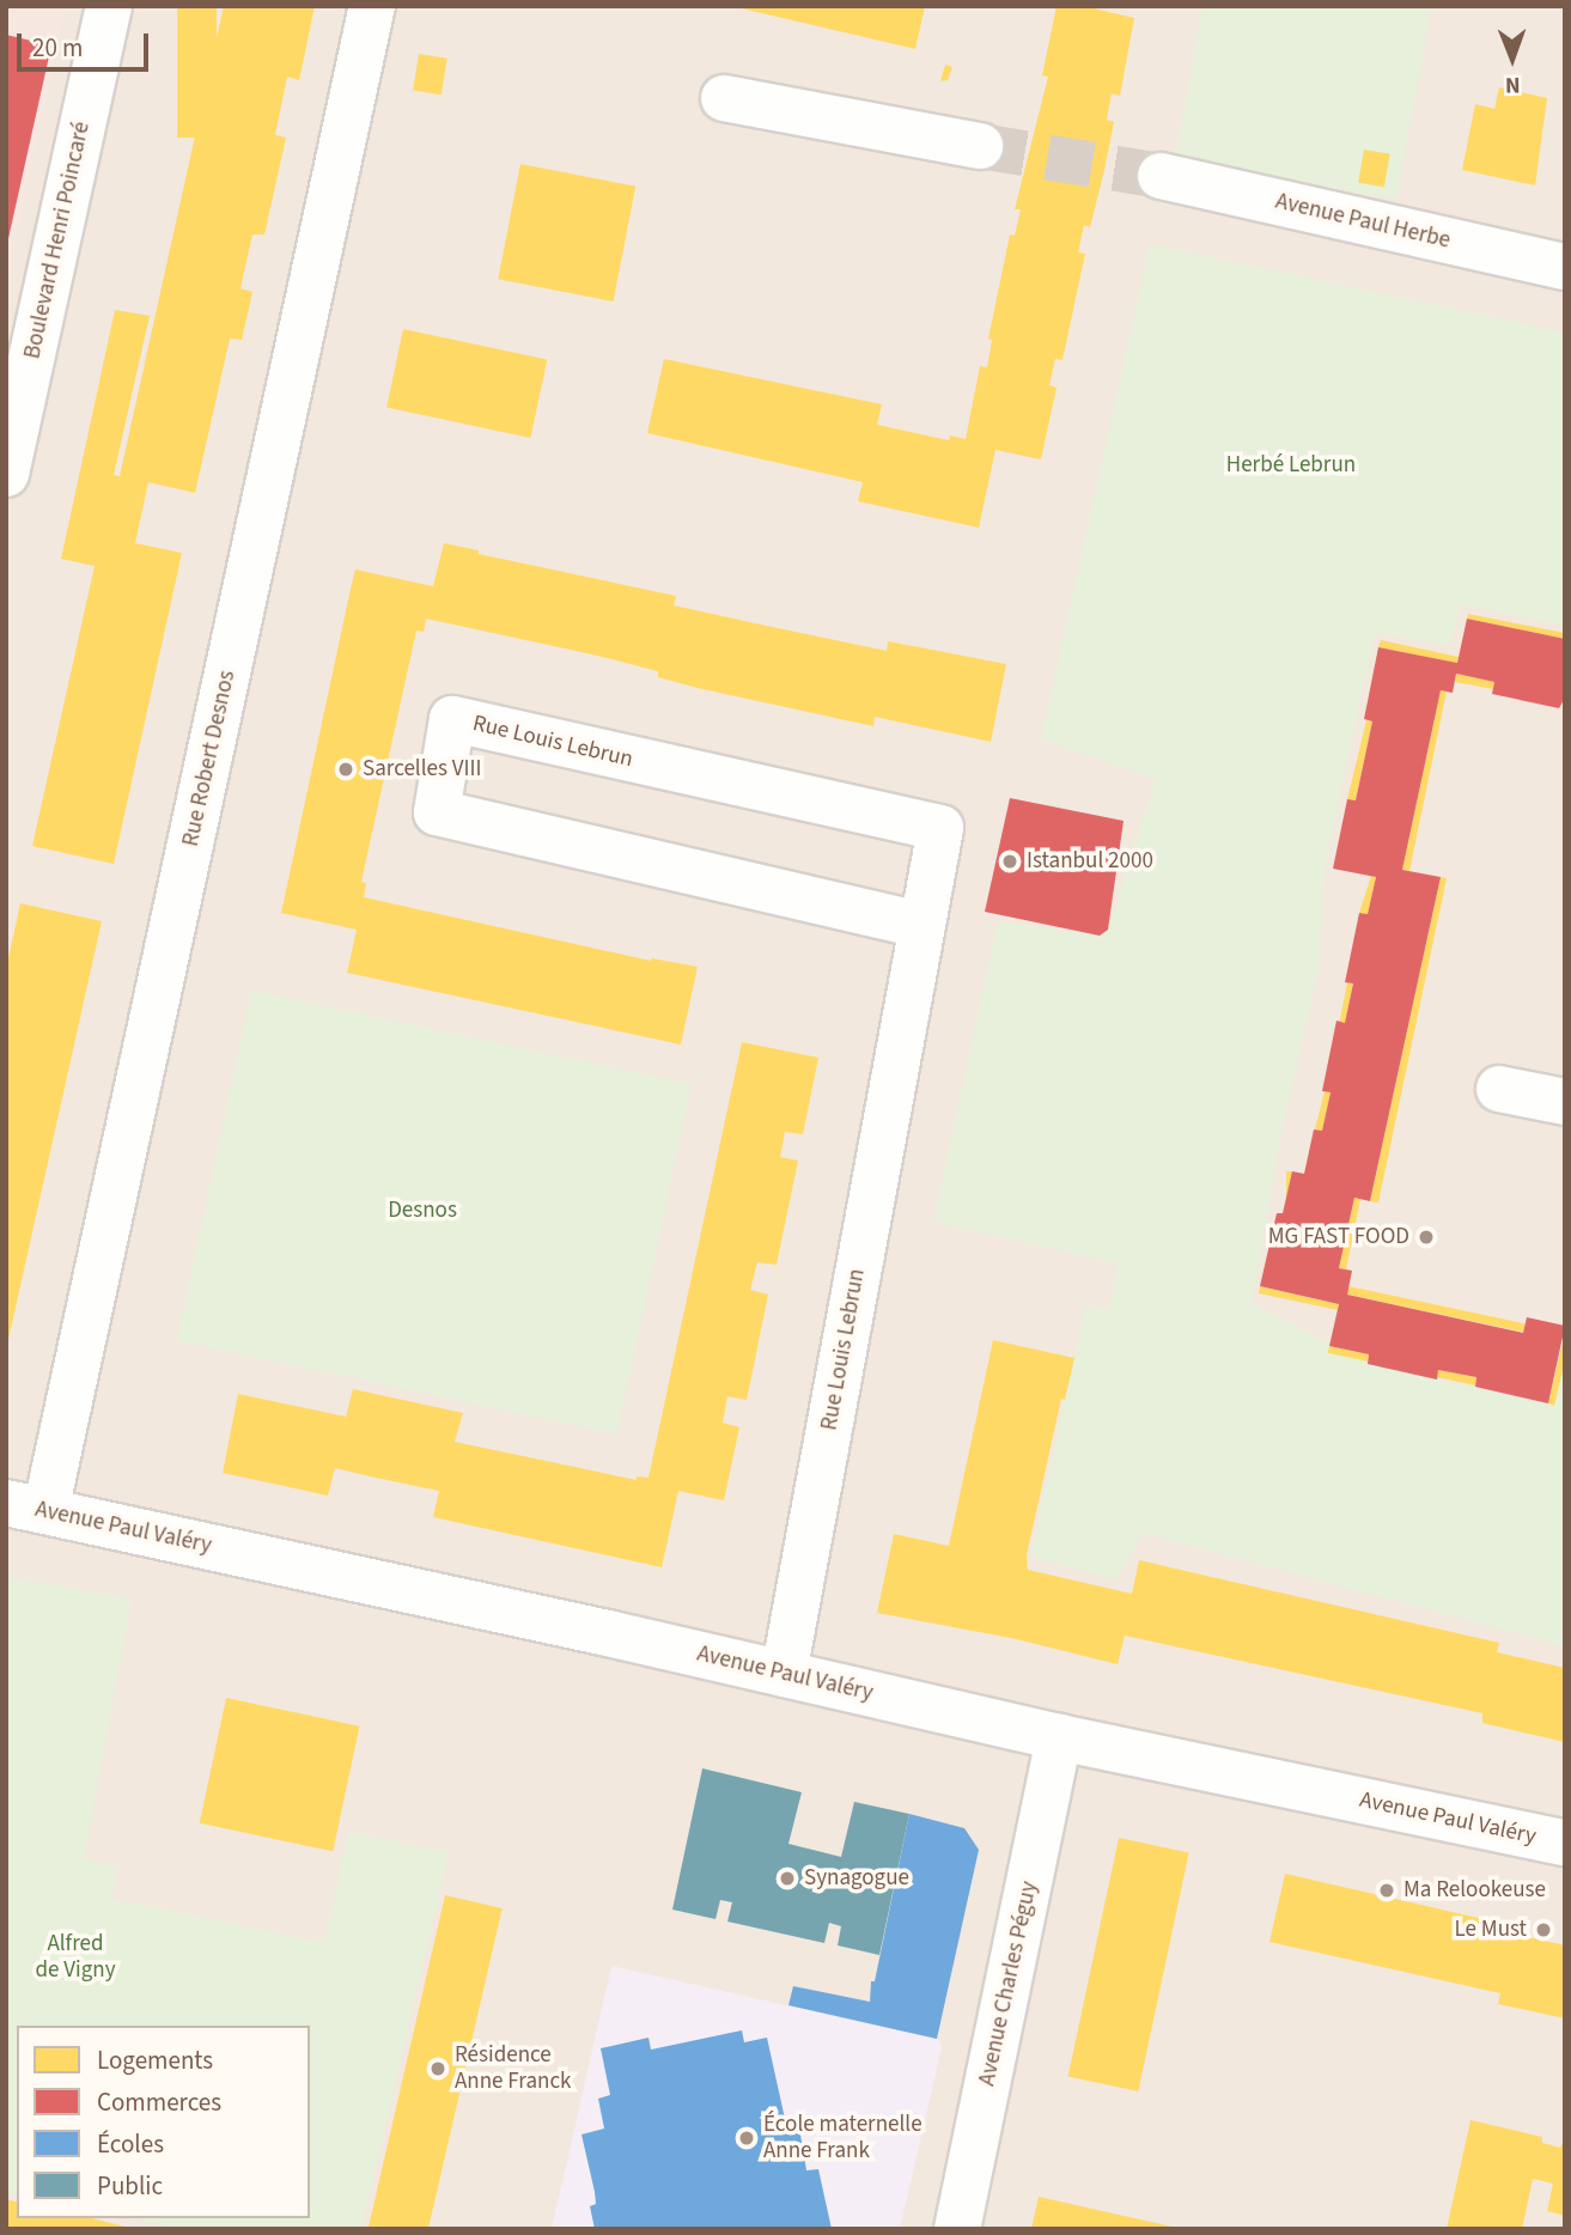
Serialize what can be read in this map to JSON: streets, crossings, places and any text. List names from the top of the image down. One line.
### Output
{"streets":{"street":["Avenue Paul Herbe","Boulevard Henri Poincaré","Rue Louis Lebrun","Rue Robert Desnos","Avenue Paul Valéry","Avenue Charles Péguy"]},"crossings":[["Rue Louis Lebrun","Avenue Paul Valéry"],["Rue Robert Desnos","Avenue Paul Valéry"],["Avenue Paul Valéry","Avenue Charles Péguy"]],"parks":["Herbé Lebrun","Desnos","Alfred de Vigny"],"places":["Sarcelles VIII","Istanbul 2000","MG FAST FOOD","Synagogue","Ma Relookeuse","Le Must","Résidence Anne Franck","École maternelle Anne Frank"],"legend":["Logements","Commerces","Écoles","Public"],"scale_bar":"20 m","north":"bottom"}
